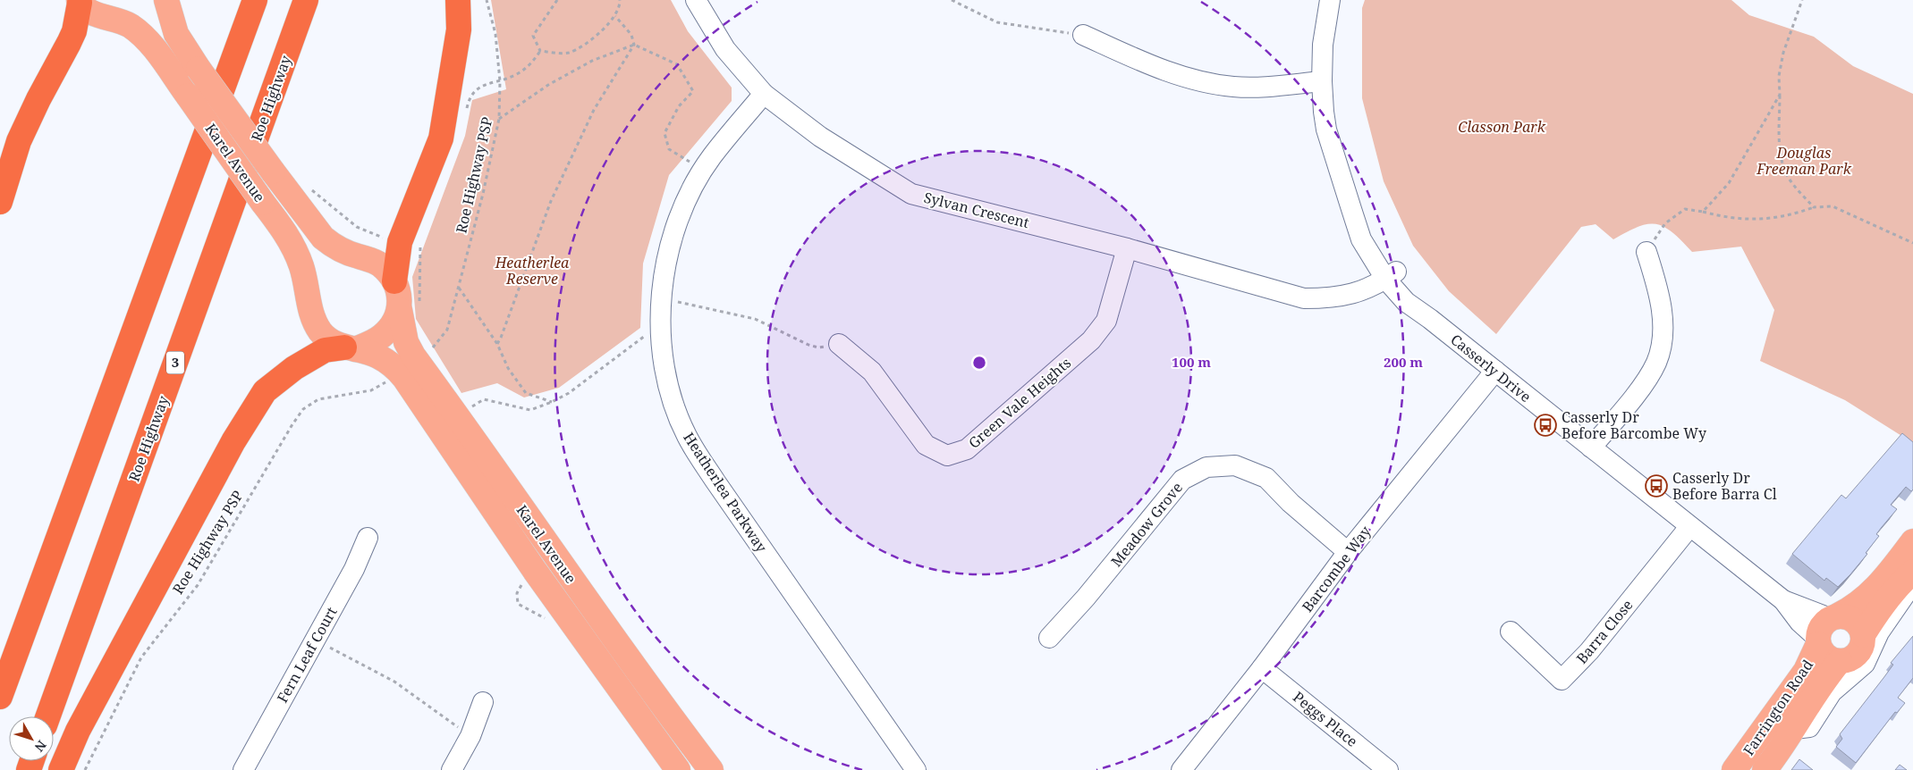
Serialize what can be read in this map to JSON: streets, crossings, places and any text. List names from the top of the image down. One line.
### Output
{"streets":{"highway":["Roe Highway","3"],"main road":["Karel Avenue","Farrington Road"],"street":["Sylvan Crescent","Casserly Drive","Green Vale Heights","Heatherlea Parkway","Meadow Grove","Barcombe Way","Barra Close","Fern Leaf Court","Peggs Place"],"path":["Roe Highway PSP"]},"crossings":[["Sylvan Crescent","Casserly Drive"],["Sylvan Crescent","Green Vale Heights"],["Sylvan Crescent","Heatherlea Parkway"],["Casserly Drive","Barcombe Way"],["Casserly Drive","Barra Close"],["Casserly Drive","Farrington Road"],["Meadow Grove","Barcombe Way"],["Barcombe Way","Peggs Place"]],"parks":["Classon Park","Douglas Freeman Park","Heatherlea Reserve"],"places":{"bus stop":["Casserly Dr Before Barcombe Wy","Casserly Dr Before Barra Cl"]},"north":"bottom right","rings":["100 m","200 m"]}
